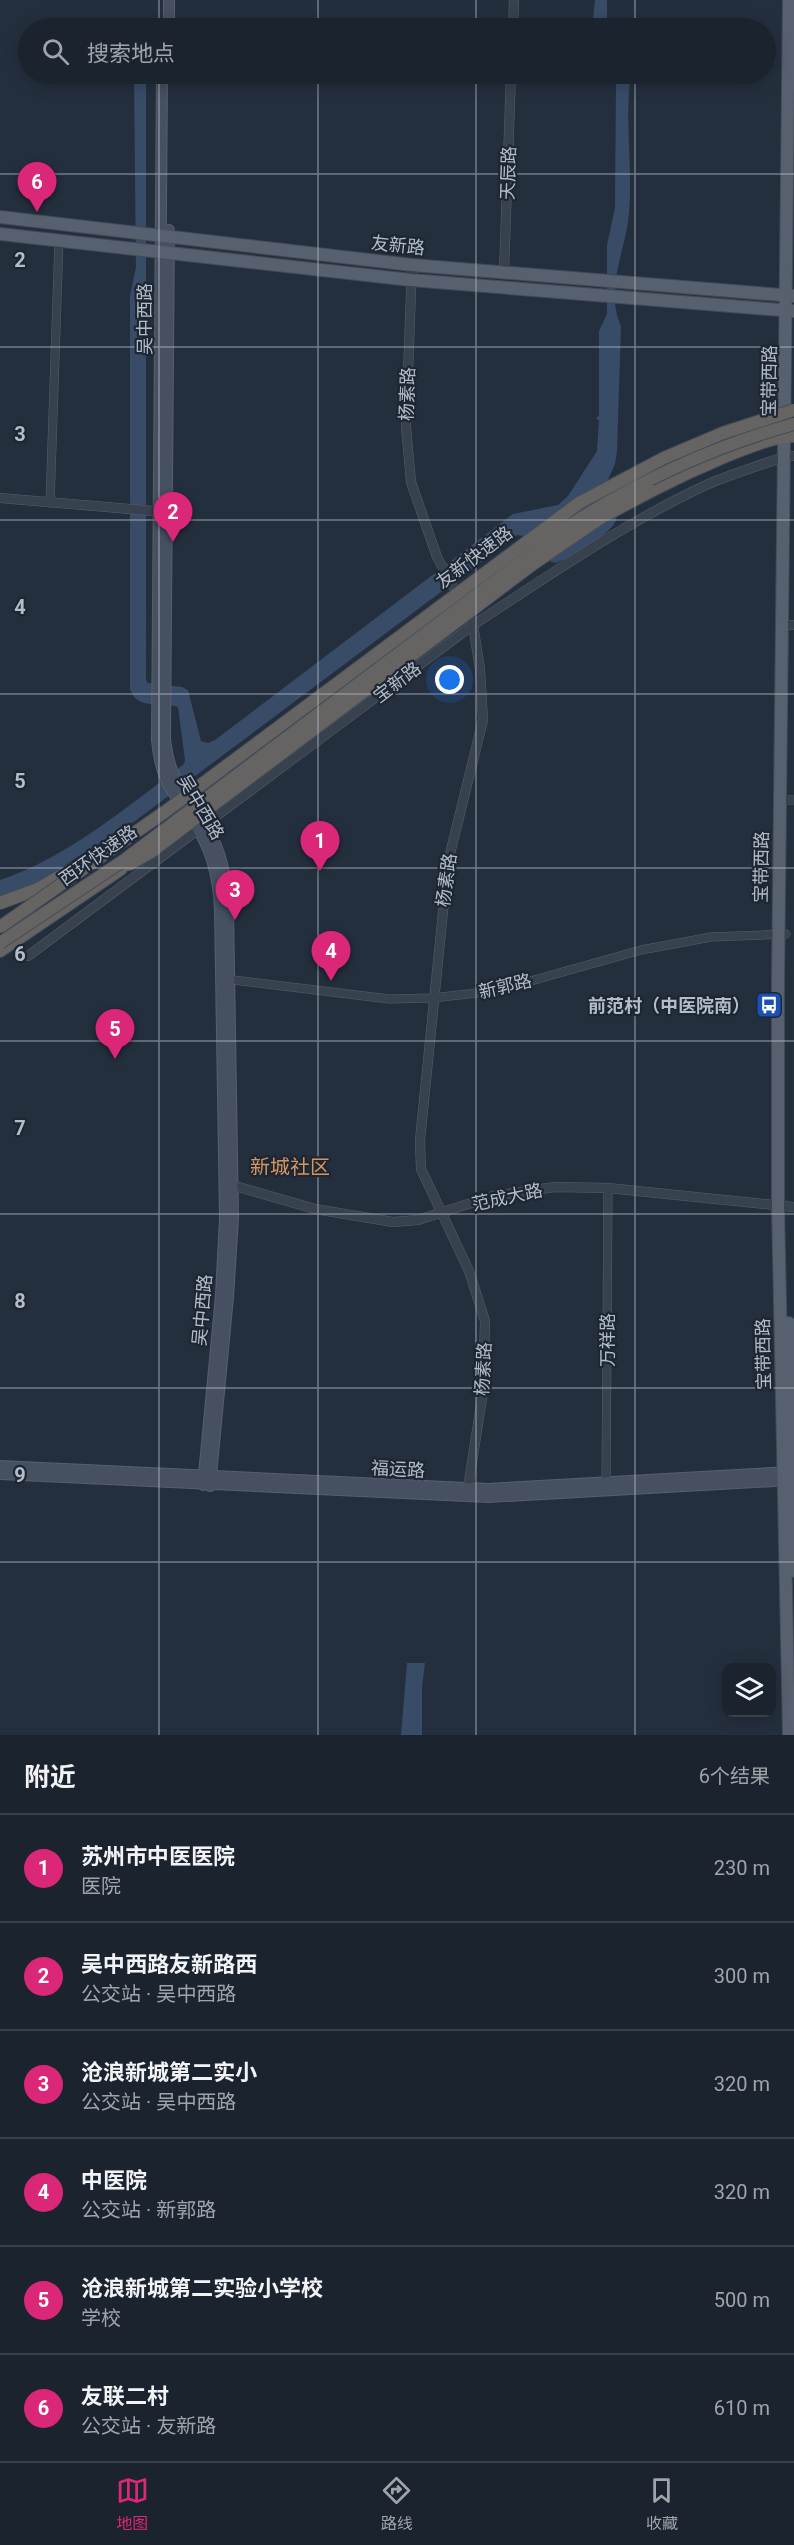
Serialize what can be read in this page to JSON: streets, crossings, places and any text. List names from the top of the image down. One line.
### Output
{"streets":{"highway":["友新快速路","西环快速路"],"main road":["友新路","吴中西路","宝带西路","福运路"],"street":["天辰路","杨素路","宝新路","新郭路","范成大路","万祥路"]},"crossings":[["天辰路","友新路"],["友新路","吴中西路"],["友新路","宝带西路"],["友新路","杨素路"],["吴中西路","宝新路"],["吴中西路","新郭路"],["吴中西路","范成大路"],["吴中西路","福运路"],["宝带西路","友新快速路"],["宝带西路","宝新路"],["宝带西路","新郭路"],["宝带西路","范成大路"],["宝带西路","福运路"],["杨素路","宝新路"],["杨素路","新郭路"],["杨素路","范成大路"],["杨素路","福运路"],["友新快速路","西环快速路"],["范成大路","万祥路"],["万祥路","福运路"]],"districts":["新城社区"],"places":{"bus stop":["前范村（中医院南）"]},"page":{"search":"搜索地点","pins":["6","2","1","3","4","5"],"heading":["附近","6个结果"],"list":[{"mark":"1","name":"苏州市中医医院","note":"医院","value":"230 m"},{"mark":"2","name":"吴中西路友新路西","note":"公交站 · 吴中西路","value":"300 m"},{"mark":"3","name":"沧浪新城第二实小","note":"公交站 · 吴中西路","value":"320 m"},{"mark":"4","name":"中医院","note":"公交站 · 新郭路","value":"320 m"},{"mark":"5","name":"沧浪新城第二实验小学校","note":"学校","value":"500 m"},{"mark":"6","name":"友联二村","note":"公交站 · 友新路","value":"610 m"}],"nav":["地图","路线","收藏"]},"grid":{"rows":["2","3","4","5","6","7","8","9"]}}
